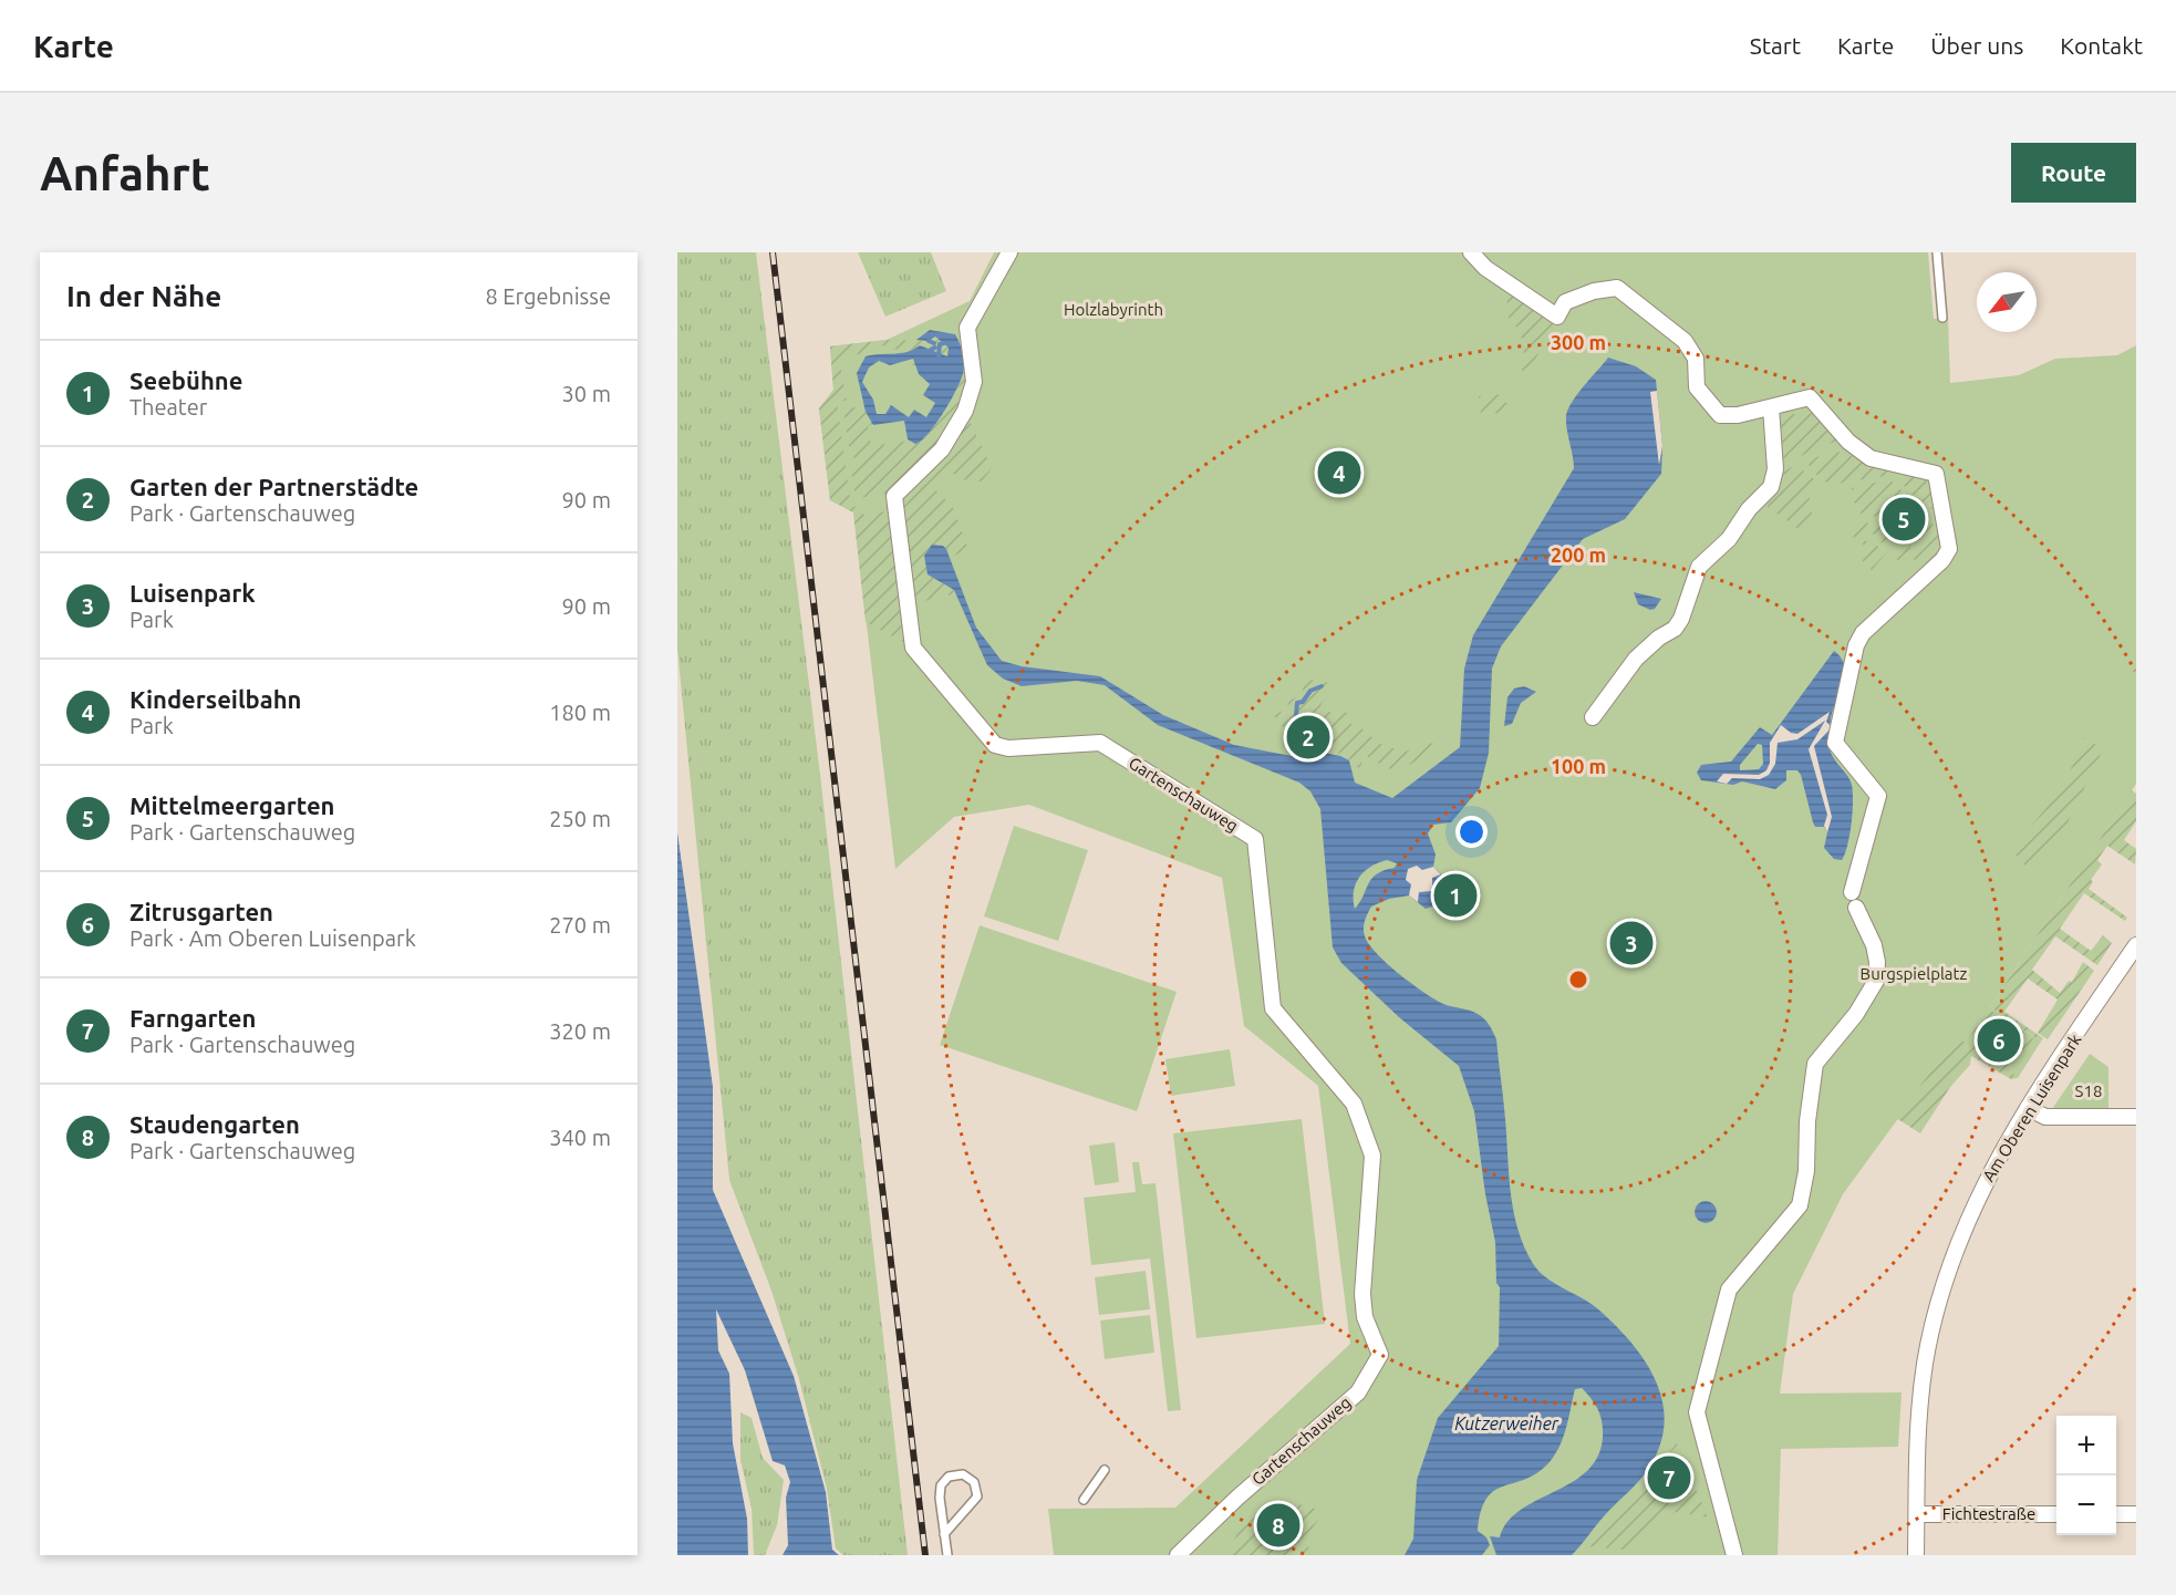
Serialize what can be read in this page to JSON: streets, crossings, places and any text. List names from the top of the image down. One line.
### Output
{"streets":{"street":["Gartenschauweg","Am Oberen Luisenpark","Fichtestraße"]},"crossings":[["Am Oberen Luisenpark","Fichtestraße"]],"water":["Kutzerweiher"],"parks":["Holzlabyrinth","Burgspielplatz","S18"],"north":"bottom left","page":{"header":"Karte","nav":["Start","Karte","Über uns","Kontakt"],"buttons":"Route","title":"Anfahrt","heading":["In der Nähe","8 Ergebnisse"],"list":[{"mark":"1","name":"Seebühne","note":"Theater","value":"30 m"},{"mark":"2","name":"Garten der Partnerstädte","note":"Park · Gartenschauweg","value":"90 m"},{"mark":"3","name":"Luisenpark","note":"Park","value":"90 m"},{"mark":"4","name":"Kinderseilbahn","note":"Park","value":"180 m"},{"mark":"5","name":"Mittelmeergarten","note":"Park · Gartenschauweg","value":"250 m"},{"mark":"6","name":"Zitrusgarten","note":"Park · Am Oberen Luisenpark","value":"270 m"},{"mark":"7","name":"Farngarten","note":"Park · Gartenschauweg","value":"320 m"},{"mark":"8","name":"Staudengarten","note":"Park · Gartenschauweg","value":"340 m"}],"pins":["4","5","2","1","3","6","7","8"],"map_buttons":["+","−"]},"rings":["300 m","200 m","100 m"]}
